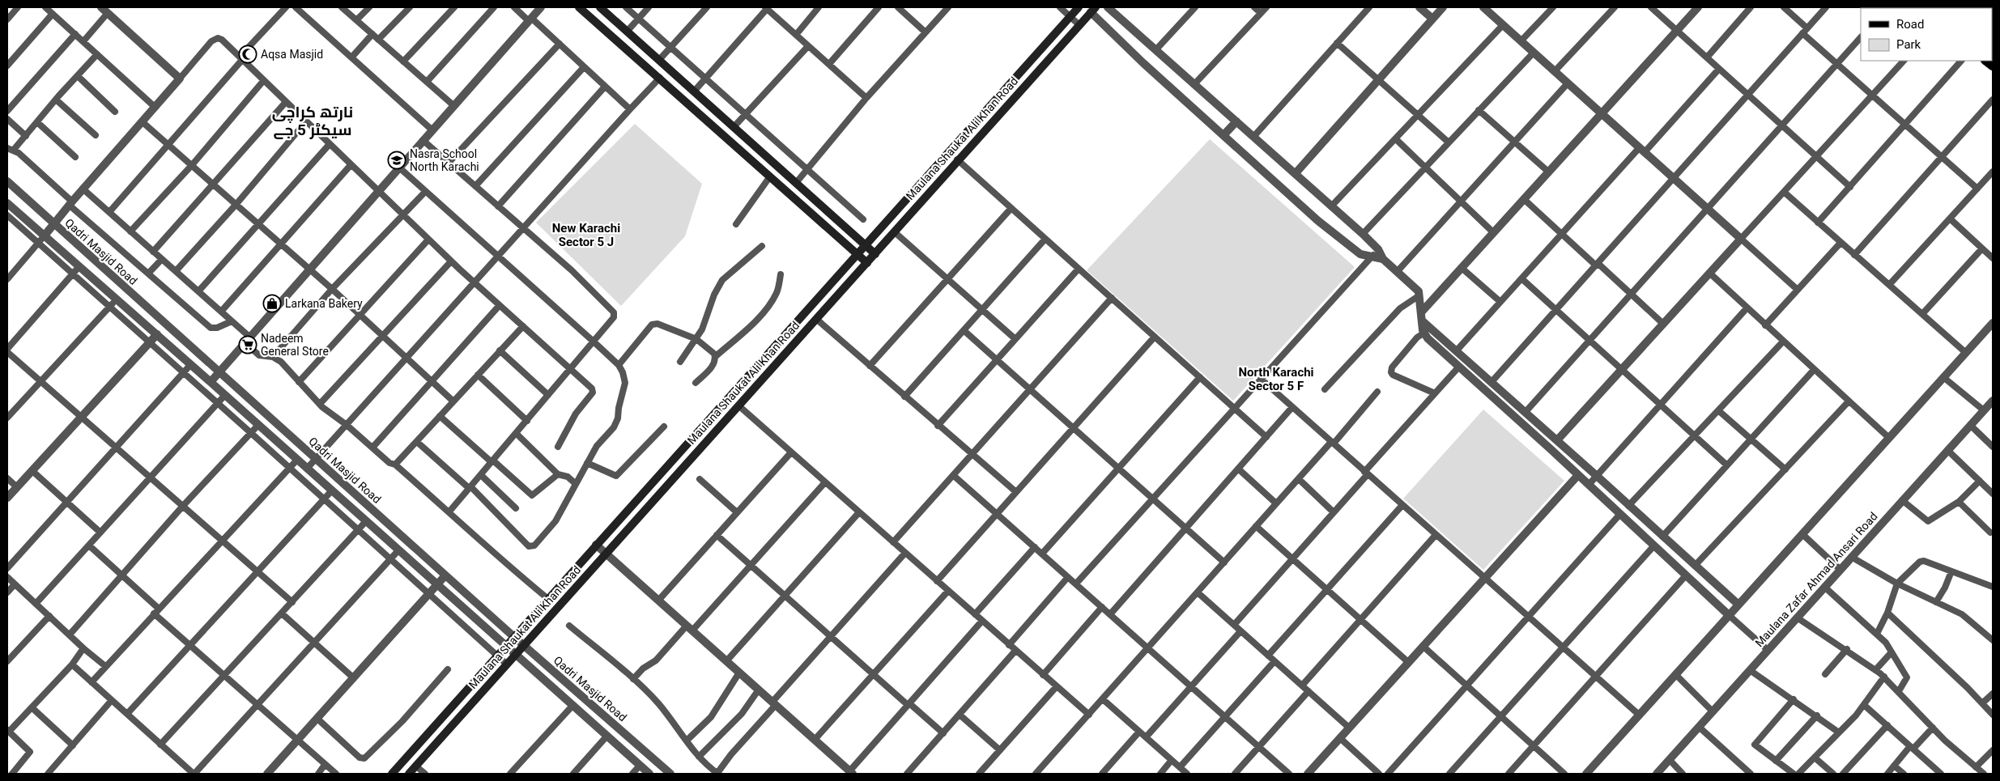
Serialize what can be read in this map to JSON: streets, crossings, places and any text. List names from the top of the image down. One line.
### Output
{"streets":{"main road":["Maulana Shaukat Ali Khan Road"],"street":["Qadri Masjid Road","Maulana Zafar Ahmad Ansari Road"]},"crossings":[["Maulana Shaukat Ali Khan Road","Qadri Masjid Road"]],"districts":["نارتھ کراچی سیکٹر 5 جے","New Karachi Sector 5 J","North Karachi Sector 5 F"],"places":{"mosque":["Aqsa Masjid"],"school or university":["Nasra School North Karachi"],"shop":["Larkana Bakery"],"supermarket":["Nadeem General Store"]},"legend":["Road","Park"]}
